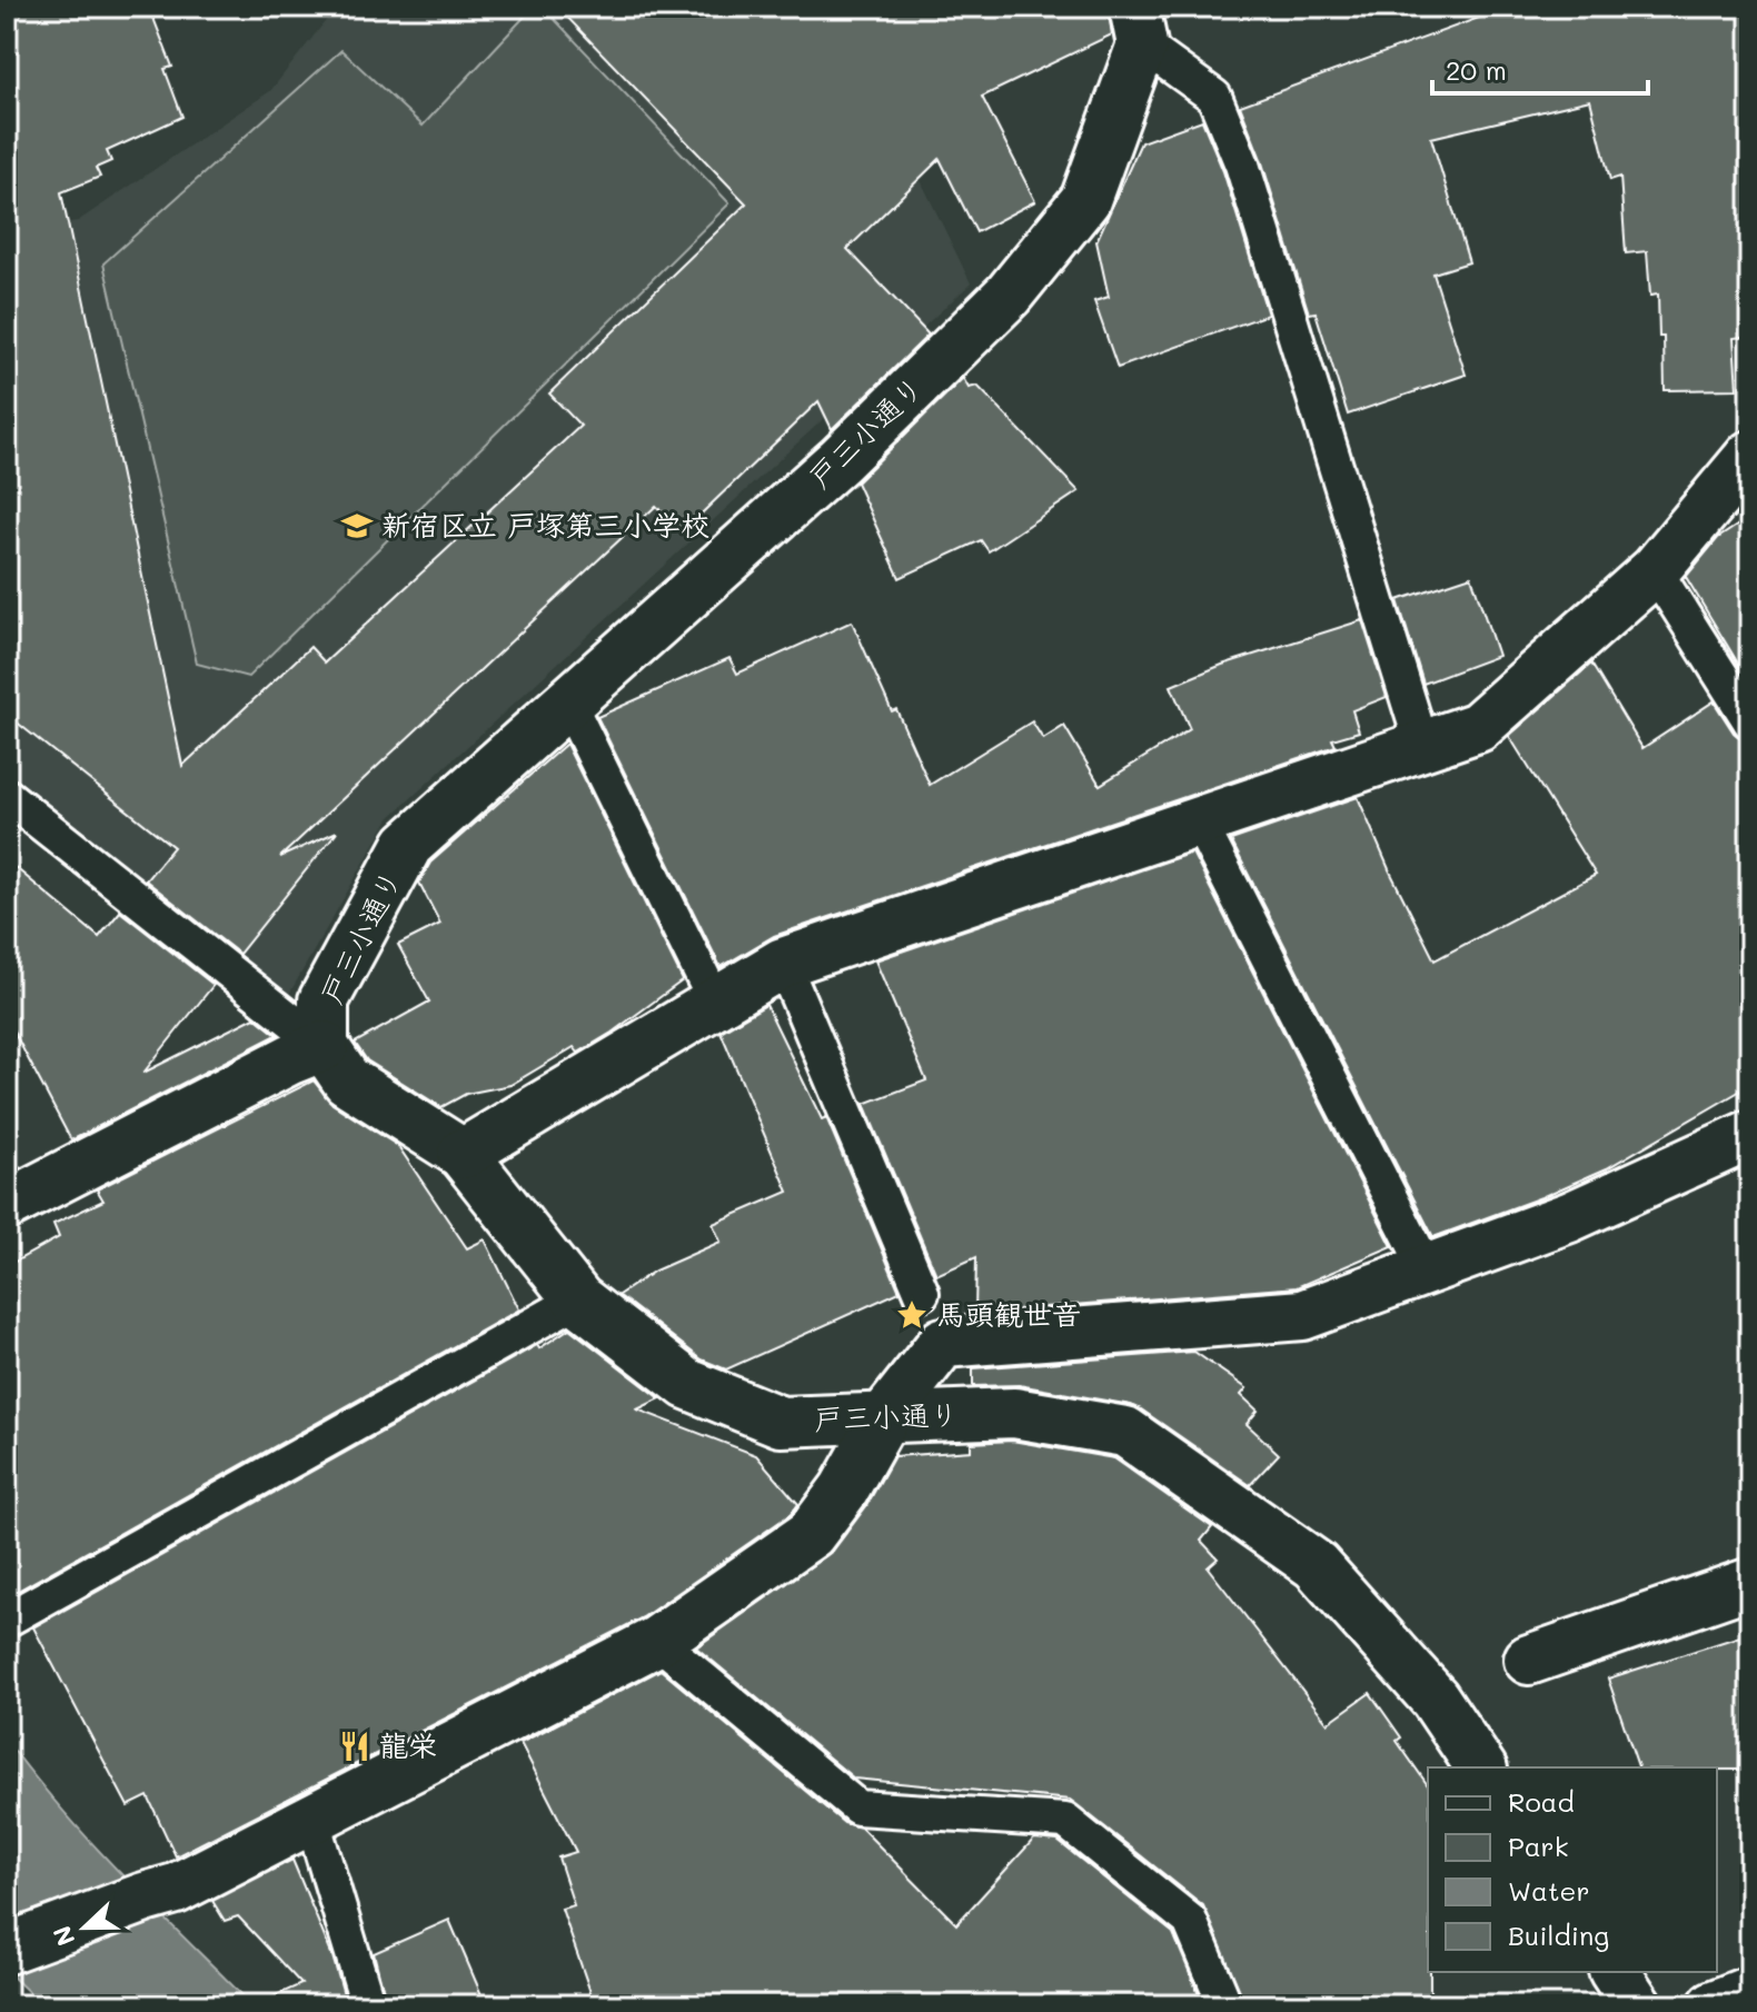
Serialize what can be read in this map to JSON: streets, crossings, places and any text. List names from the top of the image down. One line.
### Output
{"streets":{"street":["戸三小通り"]},"places":{"school or university":["新宿区立 戸塚第三小学校"],"place":["馬頭観世音"],"restaurant":["龍栄"]},"legend":["Road","Park","Water","Building"],"scale_bar":"20 m","north":"left"}
